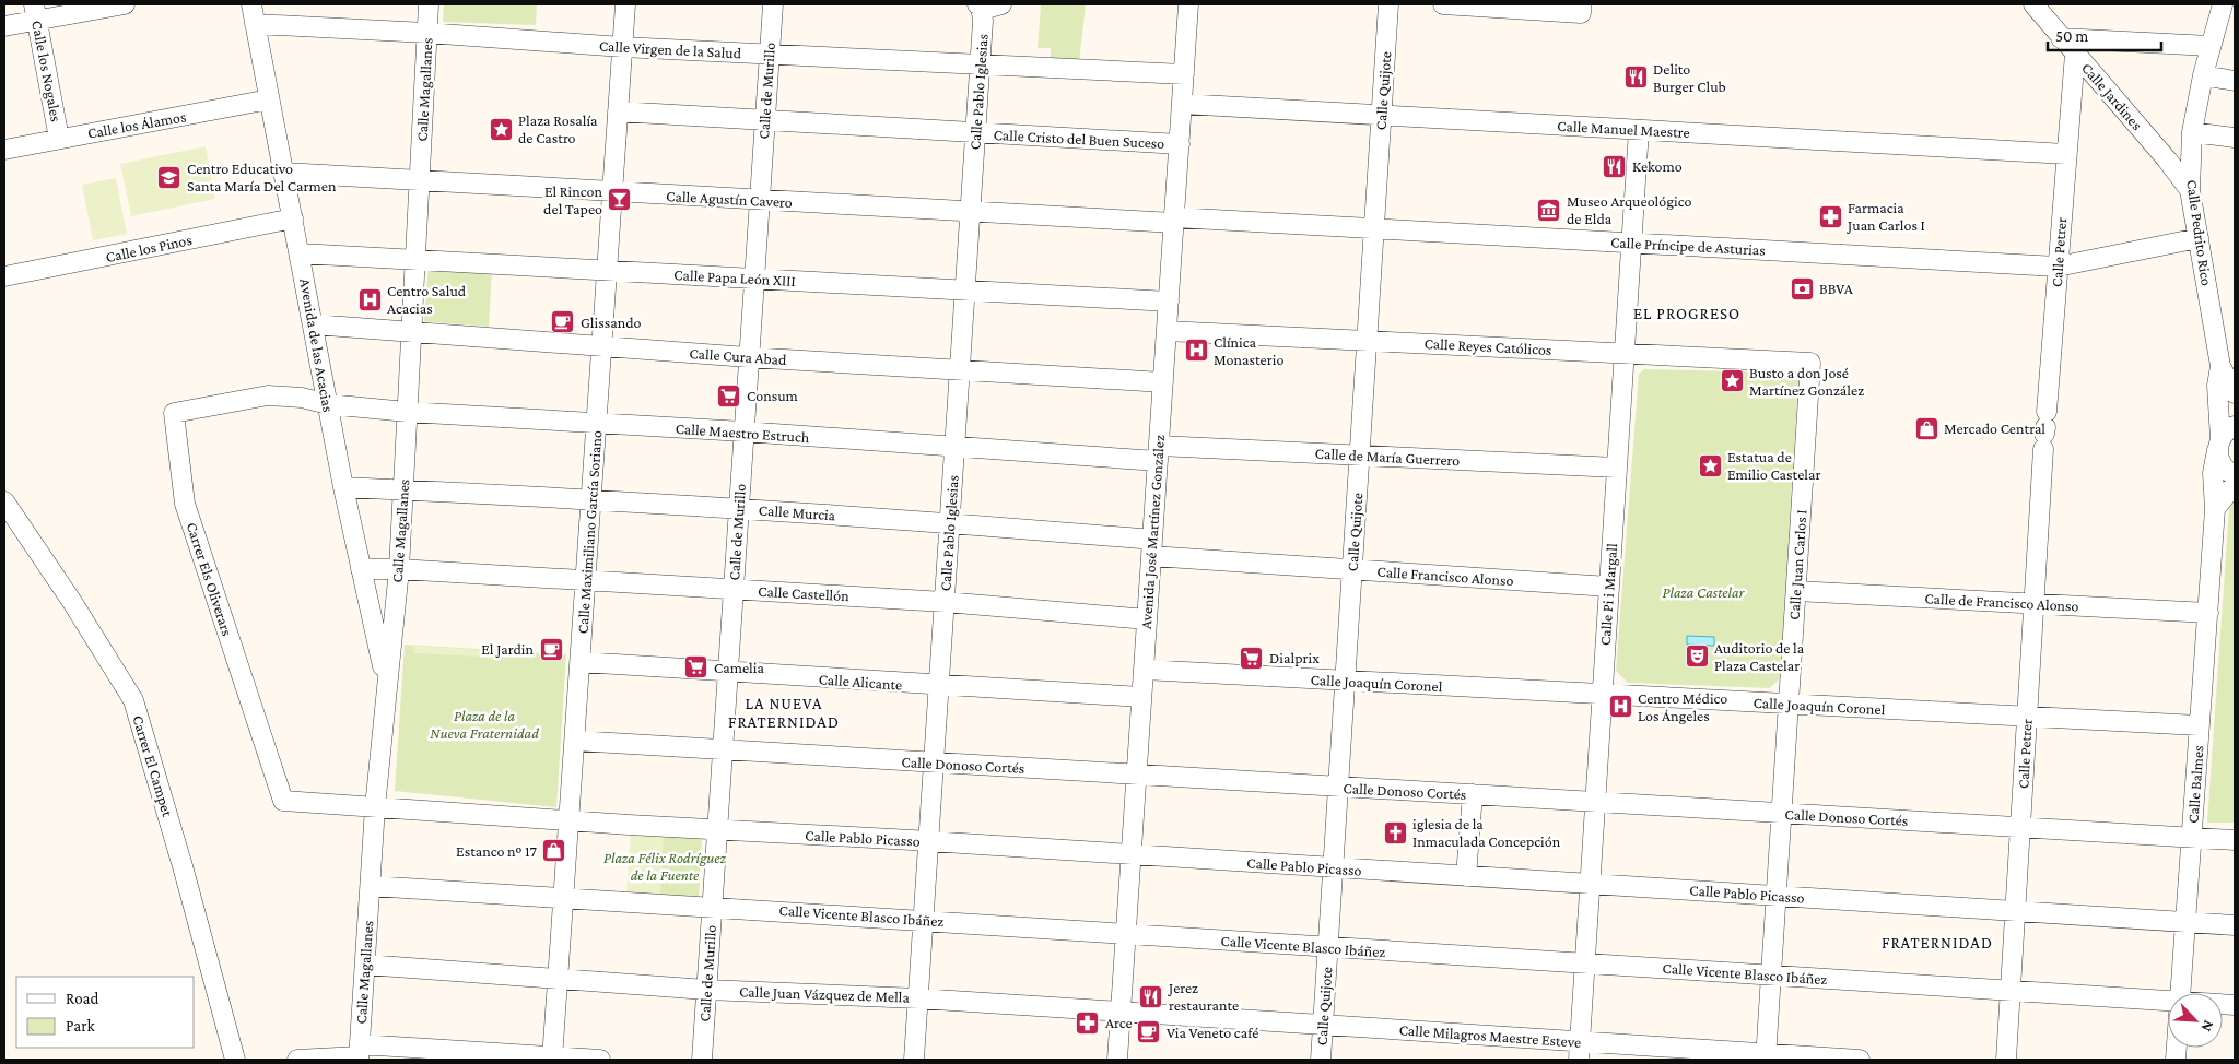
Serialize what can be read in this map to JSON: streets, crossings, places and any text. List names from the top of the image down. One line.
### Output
{"streets":{"street":["Calle Virgen de la Salud","Calle los Nogales","Calle Magallanes","Calle de Murillo","Calle Quijote","Calle Pablo Iglesias","Calle Jardines","Calle los Álamos","Calle Manuel Maestre","Calle Cristo del Buen Suceso","Calle Agustín Cavero","Calle Pedrito Rico","Calle Príncipe de Asturias","Calle los Pinos","Calle Petrer","Calle Papa León XIII","Avenida de las Acacias","Calle Reyes Católicos","Calle Cura Abad","Calle Maestro Estruch","Calle de María Guerrero","Calle Murcia","Calle Maximiliano García Soriano","Avenida José Martínez González","Calle Juan Carlos I","Calle Francisco Alonso","Carrer Els Oliverars","Calle Castellón","Calle Pi i Margall","Calle de Francisco Alonso","Calle Alicante","Calle Joaquín Coronel","Calle Donoso Cortés","Carrer El Campet","Calle Balmes","Calle Pablo Picasso","Calle Vicente Blasco Ibáñez","Calle Juan Vázquez de Mella","Calle Milagros Maestre Esteve"]},"crossings":[["Calle Virgen de la Salud","Calle Magallanes"],["Calle Virgen de la Salud","Calle de Murillo"],["Calle Virgen de la Salud","Calle Pablo Iglesias"],["Calle Virgen de la Salud","Avenida de las Acacias"],["Calle Virgen de la Salud","Calle Maximiliano García Soriano"],["Calle Virgen de la Salud","Avenida José Martínez González"],["Calle los Nogales","Calle los Álamos"],["Calle Magallanes","Calle Agustín Cavero"],["Calle Magallanes","Calle Papa León XIII"],["Calle Magallanes","Avenida de las Acacias"],["Calle Magallanes","Calle Cura Abad"],["Calle Magallanes","Calle Maestro Estruch"],["Calle Magallanes","Calle Murcia"],["Calle Magallanes","Carrer Els Oliverars"],["Calle Magallanes","Calle Castellón"],["Calle Magallanes","Calle Pablo Picasso"],["Calle Magallanes","Calle Vicente Blasco Ibáñez"],["Calle Magallanes","Calle Juan Vázquez de Mella"],["Calle de Murillo","Calle Cristo del Buen Suceso"],["Calle de Murillo","Calle Agustín Cavero"],["Calle de Murillo","Calle Papa León XIII"],["Calle de Murillo","Calle Cura Abad"],["Calle de Murillo","Calle Maestro Estruch"],["Calle de Murillo","Calle Murcia"],["Calle de Murillo","Calle Castellón"],["Calle de Murillo","Calle Alicante"],["Calle de Murillo","Calle Donoso Cortés"],["Calle de Murillo","Calle Pablo Picasso"],["Calle de Murillo","Calle Vicente Blasco Ibáñez"],["Calle de Murillo","Calle Juan Vázquez de Mella"],["Calle Quijote","Calle Manuel Maestre"],["Calle Quijote","Calle Príncipe de Asturias"],["Calle Quijote","Calle Reyes Católicos"],["Calle Quijote","Calle de María Guerrero"],["Calle Quijote","Calle Francisco Alonso"],["Calle Quijote","Calle Joaquín Coronel"],["Calle Quijote","Calle Donoso Cortés"],["Calle Quijote","Calle Pablo Picasso"],["Calle Quijote","Calle Vicente Blasco Ibáñez"],["Calle Quijote","Calle Milagros Maestre Esteve"],["Calle Pablo Iglesias","Calle Cristo del Buen Suceso"],["Calle Pablo Iglesias","Calle Agustín Cavero"],["Calle Pablo Iglesias","Calle Papa León XIII"],["Calle Pablo Iglesias","Calle Cura Abad"],["Calle Pablo Iglesias","Calle Maestro Estruch"],["Calle Pablo Iglesias","Calle Murcia"],["Calle Pablo Iglesias","Calle Castellón"],["Calle Pablo Iglesias","Calle Alicante"],["Calle Pablo Iglesias","Calle Donoso Cortés"],["Calle Pablo Iglesias","Calle Pablo Picasso"],["Calle Pablo Iglesias","Calle Vicente Blasco Ibáñez"],["Calle Pablo Iglesias","Calle Juan Vázquez de Mella"],["Calle Jardines","Calle Pedrito Rico"],["Calle Jardines","Calle Petrer"],["Calle los Álamos","Avenida de las Acacias"],["Calle Manuel Maestre","Calle Petrer"],["Calle Manuel Maestre","Avenida José Martínez González"],["Calle Manuel Maestre","Calle Pi i Margall"],["Calle Cristo del Buen Suceso","Calle Maximiliano García Soriano"],["Calle Cristo del Buen Suceso","Avenida José Martínez González"],["Calle Agustín Cavero","Calle Príncipe de Asturias"],["Calle Agustín Cavero","Avenida de las Acacias"],["Calle Agustín Cavero","Calle Maximiliano García Soriano"],["Calle Agustín Cavero","Avenida José Martínez González"],["Calle Pedrito Rico","Calle Príncipe de Asturias"],["Calle Pedrito Rico","Calle Balmes"],["Calle Príncipe de Asturias","Calle Petrer"],["Calle Príncipe de Asturias","Avenida José Martínez González"],["Calle Príncipe de Asturias","Calle Pi i Margall"],["Calle los Pinos","Avenida de las Acacias"],["Calle Petrer","Calle de Francisco Alonso"],["Calle Petrer","Calle Joaquín Coronel"],["Calle Petrer","Calle Donoso Cortés"],["Calle Petrer","Calle Pablo Picasso"],["Calle Petrer","Calle Vicente Blasco Ibáñez"],["Calle Papa León XIII","Avenida de las Acacias"],["Calle Papa León XIII","Calle Maximiliano García Soriano"],["Calle Papa León XIII","Avenida José Martínez González"],["Avenida de las Acacias","Calle Cura Abad"],["Avenida de las Acacias","Calle Maestro Estruch"],["Avenida de las Acacias","Calle Murcia"],["Avenida de las Acacias","Carrer Els Oliverars"],["Avenida de las Acacias","Calle Castellón"],["Calle Reyes Católicos","Avenida José Martínez González"],["Calle Reyes Católicos","Calle Juan Carlos I"],["Calle Reyes Católicos","Calle Pi i Margall"],["Calle Cura Abad","Calle Maximiliano García Soriano"],["Calle Cura Abad","Avenida José Martínez González"],["Calle Maestro Estruch","Calle de María Guerrero"],["Calle Maestro Estruch","Calle Maximiliano García Soriano"],["Calle Maestro Estruch","Avenida José Martínez González"],["Calle Maestro Estruch","Carrer Els Oliverars"],["Calle de María Guerrero","Avenida José Martínez González"],["Calle de María Guerrero","Calle Pi i Margall"],["Calle Murcia","Calle Maximiliano García Soriano"],["Calle Murcia","Avenida José Martínez González"],["Calle Murcia","Calle Francisco Alonso"],["Calle Maximiliano García Soriano","Calle Castellón"],["Calle Maximiliano García Soriano","Calle Alicante"],["Calle Maximiliano García Soriano","Calle Donoso Cortés"],["Calle Maximiliano García Soriano","Calle Pablo Picasso"],["Calle Maximiliano García Soriano","Calle Vicente Blasco Ibáñez"],["Calle Maximiliano García Soriano","Calle Juan Vázquez de Mella"],["Avenida José Martínez González","Calle Francisco Alonso"],["Avenida José Martínez González","Calle Castellón"],["Avenida José Martínez González","Calle Alicante"],["Avenida José Martínez González","Calle Joaquín Coronel"],["Avenida José Martínez González","Calle Donoso Cortés"],["Avenida José Martínez González","Calle Pablo Picasso"],["Avenida José Martínez González","Calle Vicente Blasco Ibáñez"],["Avenida José Martínez González","Calle Juan Vázquez de Mella"],["Avenida José Martínez González","Calle Milagros Maestre Esteve"],["Calle Juan Carlos I","Calle de Francisco Alonso"],["Calle Juan Carlos I","Calle Joaquín Coronel"],["Calle Juan Carlos I","Calle Donoso Cortés"],["Calle Juan Carlos I","Calle Pablo Picasso"],["Calle Juan Carlos I","Calle Vicente Blasco Ibáñez"],["Calle Juan Carlos I","Calle Milagros Maestre Esteve"],["Calle Francisco Alonso","Calle Pi i Margall"],["Carrer Els Oliverars","Calle Pablo Picasso"],["Calle Pi i Margall","Calle Joaquín Coronel"],["Calle Pi i Margall","Calle Donoso Cortés"],["Calle Pi i Margall","Calle Pablo Picasso"],["Calle Pi i Margall","Calle Vicente Blasco Ibáñez"],["Calle Pi i Margall","Calle Milagros Maestre Esteve"],["Calle de Francisco Alonso","Calle Balmes"],["Calle Joaquín Coronel","Calle Balmes"],["Calle Donoso Cortés","Calle Balmes"],["Calle Balmes","Calle Pablo Picasso"],["Calle Juan Vázquez de Mella","Calle Milagros Maestre Esteve"]],"districts":["EL PROGRESO","LA NUEVA FRATERNIDAD","FRATERNIDAD"],"parks":["Plaza Castelar","Plaza de la Nueva Fraternidad","Plaza Félix Rodríguez de la Fuente"],"places":{"restaurant":["Delito Burger Club","Kekomo","Jerez restaurante"],"place":["Plaza Rosalía de Castro","Busto a don José Martínez González","Estatua de Emilio Castelar"],"school or university":["Centro Educativo Santa María Del Carmen"],"bar":["El Rincon del Tapeo"],"museum":["Museo Arqueológico de Elda"],"pharmacy":["Farmacia Juan Carlos I","Arce"],"bank":["BBVA"],"hospital":["Centro Salud Acacias","Clínica Monasterio","Centro Médico Los Ángeles"],"cafe":["Glissando","El Jardin","Via Veneto café"],"supermarket":["Consum","Dialprix","Camelia"],"shop":["Mercado Central","Estanco nº 17"],"theatre":["Auditorio de la Plaza Castelar"],"church":["iglesia de la Inmaculada Concepción"]},"legend":["Road","Park"],"scale_bar":"50 m","north":"bottom right"}
